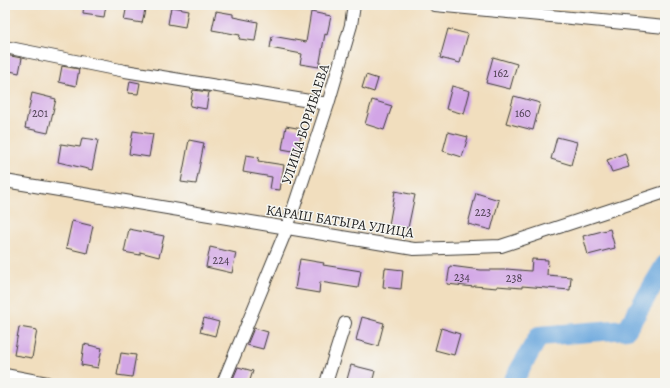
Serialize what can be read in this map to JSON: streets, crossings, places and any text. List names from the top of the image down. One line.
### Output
{"streets":{"street":["УЛИЦА БОРИБАЕВА","КАРАШ БАТЫРА УЛИЦА"]},"crossings":[["УЛИЦА БОРИБАЕВА","КАРАШ БАТЫРА УЛИЦА"]],"house_numbers":["162","201","160","223","224","234","238"]}
